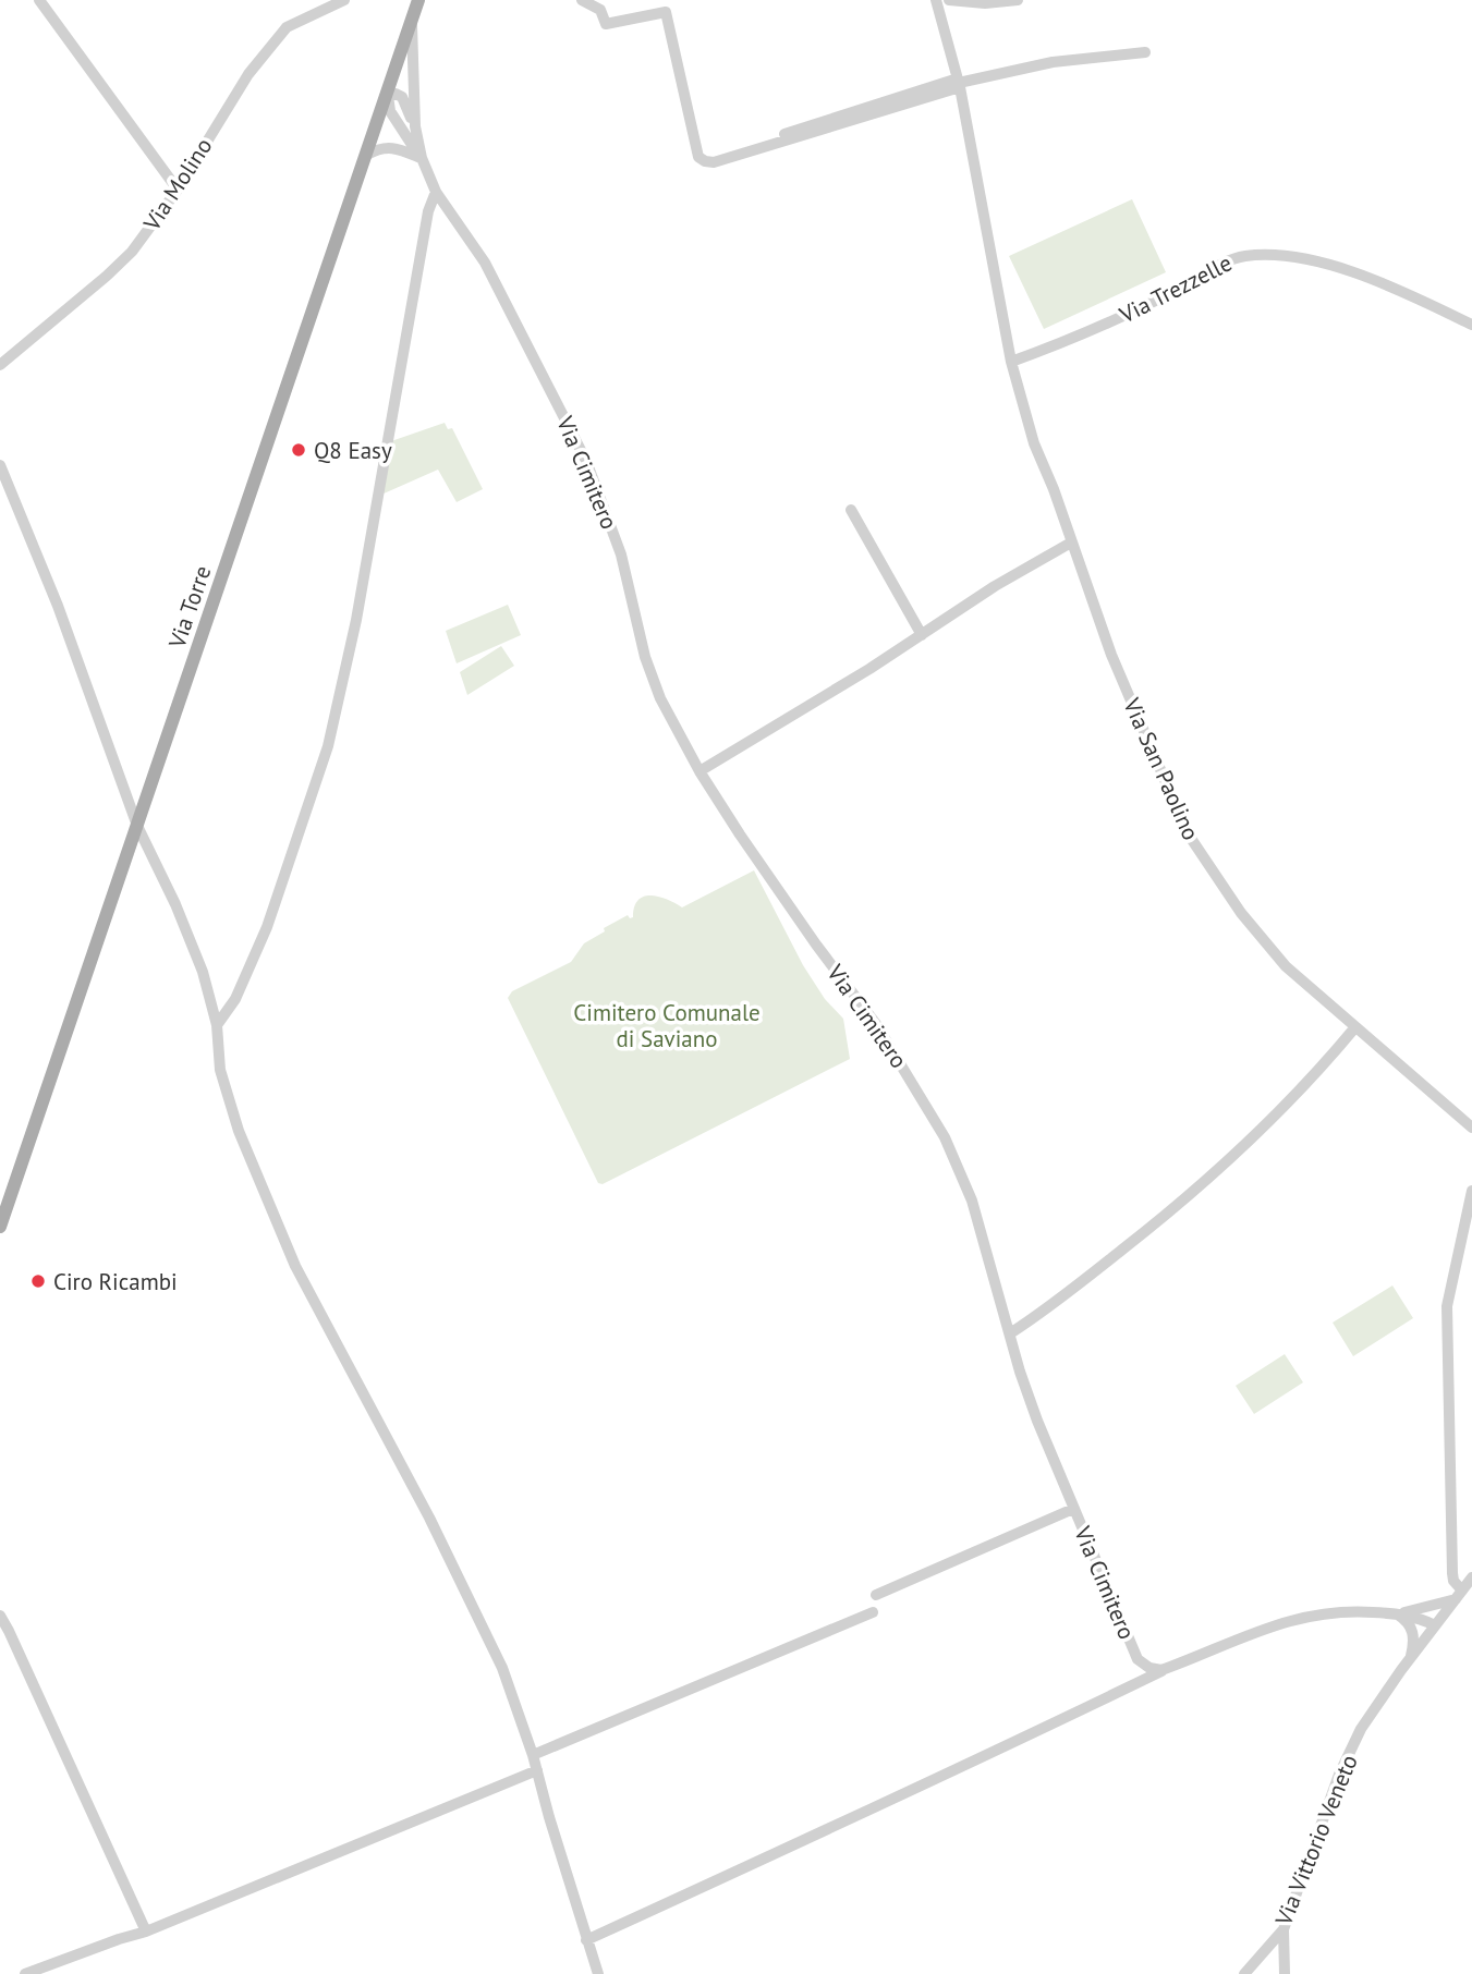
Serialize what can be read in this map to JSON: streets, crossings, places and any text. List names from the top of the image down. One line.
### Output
{"streets":{"main road":["Via Torre"],"street":["Via Molino","Via Trezzelle","Via Cimitero","Via San Paolino","Via Vittorio Veneto"]},"crossings":[["Via Trezzelle","Via San Paolino"],["Via Cimitero","Via Torre"]],"parks":["Cimitero Comunale di Saviano"],"places":["Q8 Easy","Ciro Ricambi"]}
